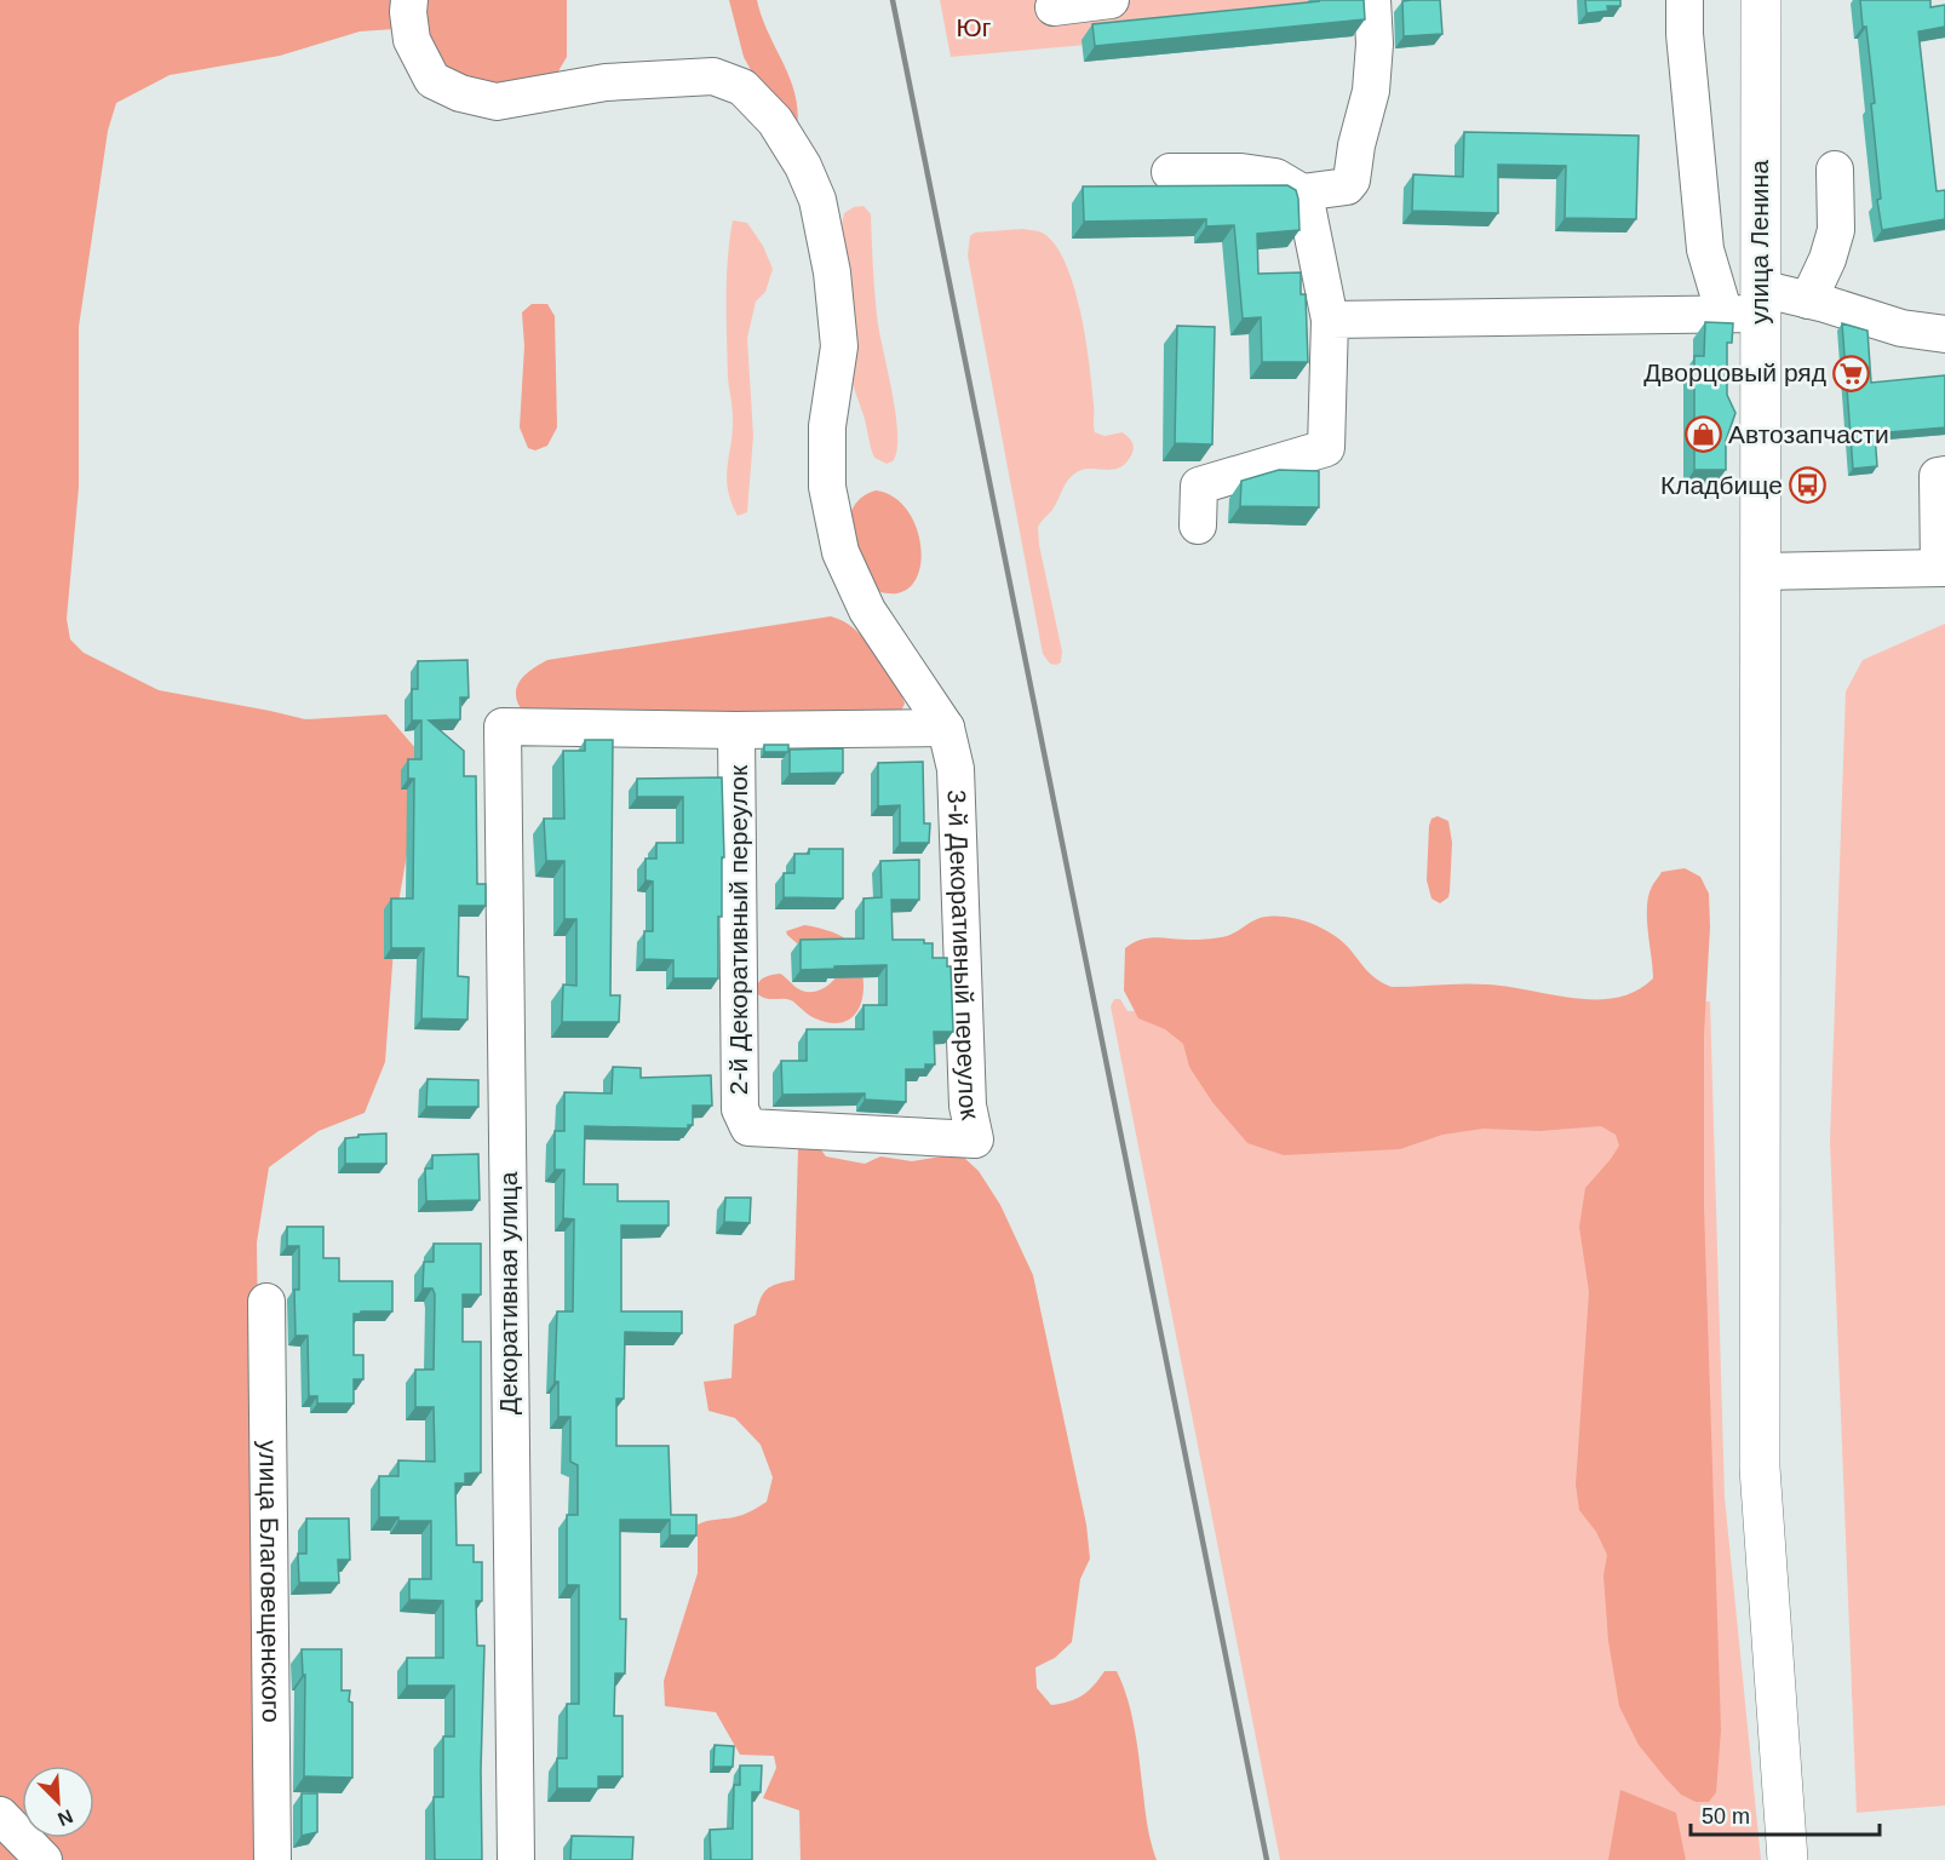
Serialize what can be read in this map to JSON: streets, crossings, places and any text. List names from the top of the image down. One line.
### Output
{"streets":{"main road":["улица Ленина"],"street":["2-й Декоративный переулок","3-й Декоративный переулок","Декоративная улица","улица Благовещенского"]},"crossings":[["2-й Декоративный переулок","3-й Декоративный переулок"],["2-й Декоративный переулок","Декоративная улица"]],"parks":["Юг"],"places":{"supermarket":["Дворцовый ряд"],"shop":["Автозапчасти"],"bus stop":["Кладбище"]},"scale_bar":"50 m","north":"bottom right"}
